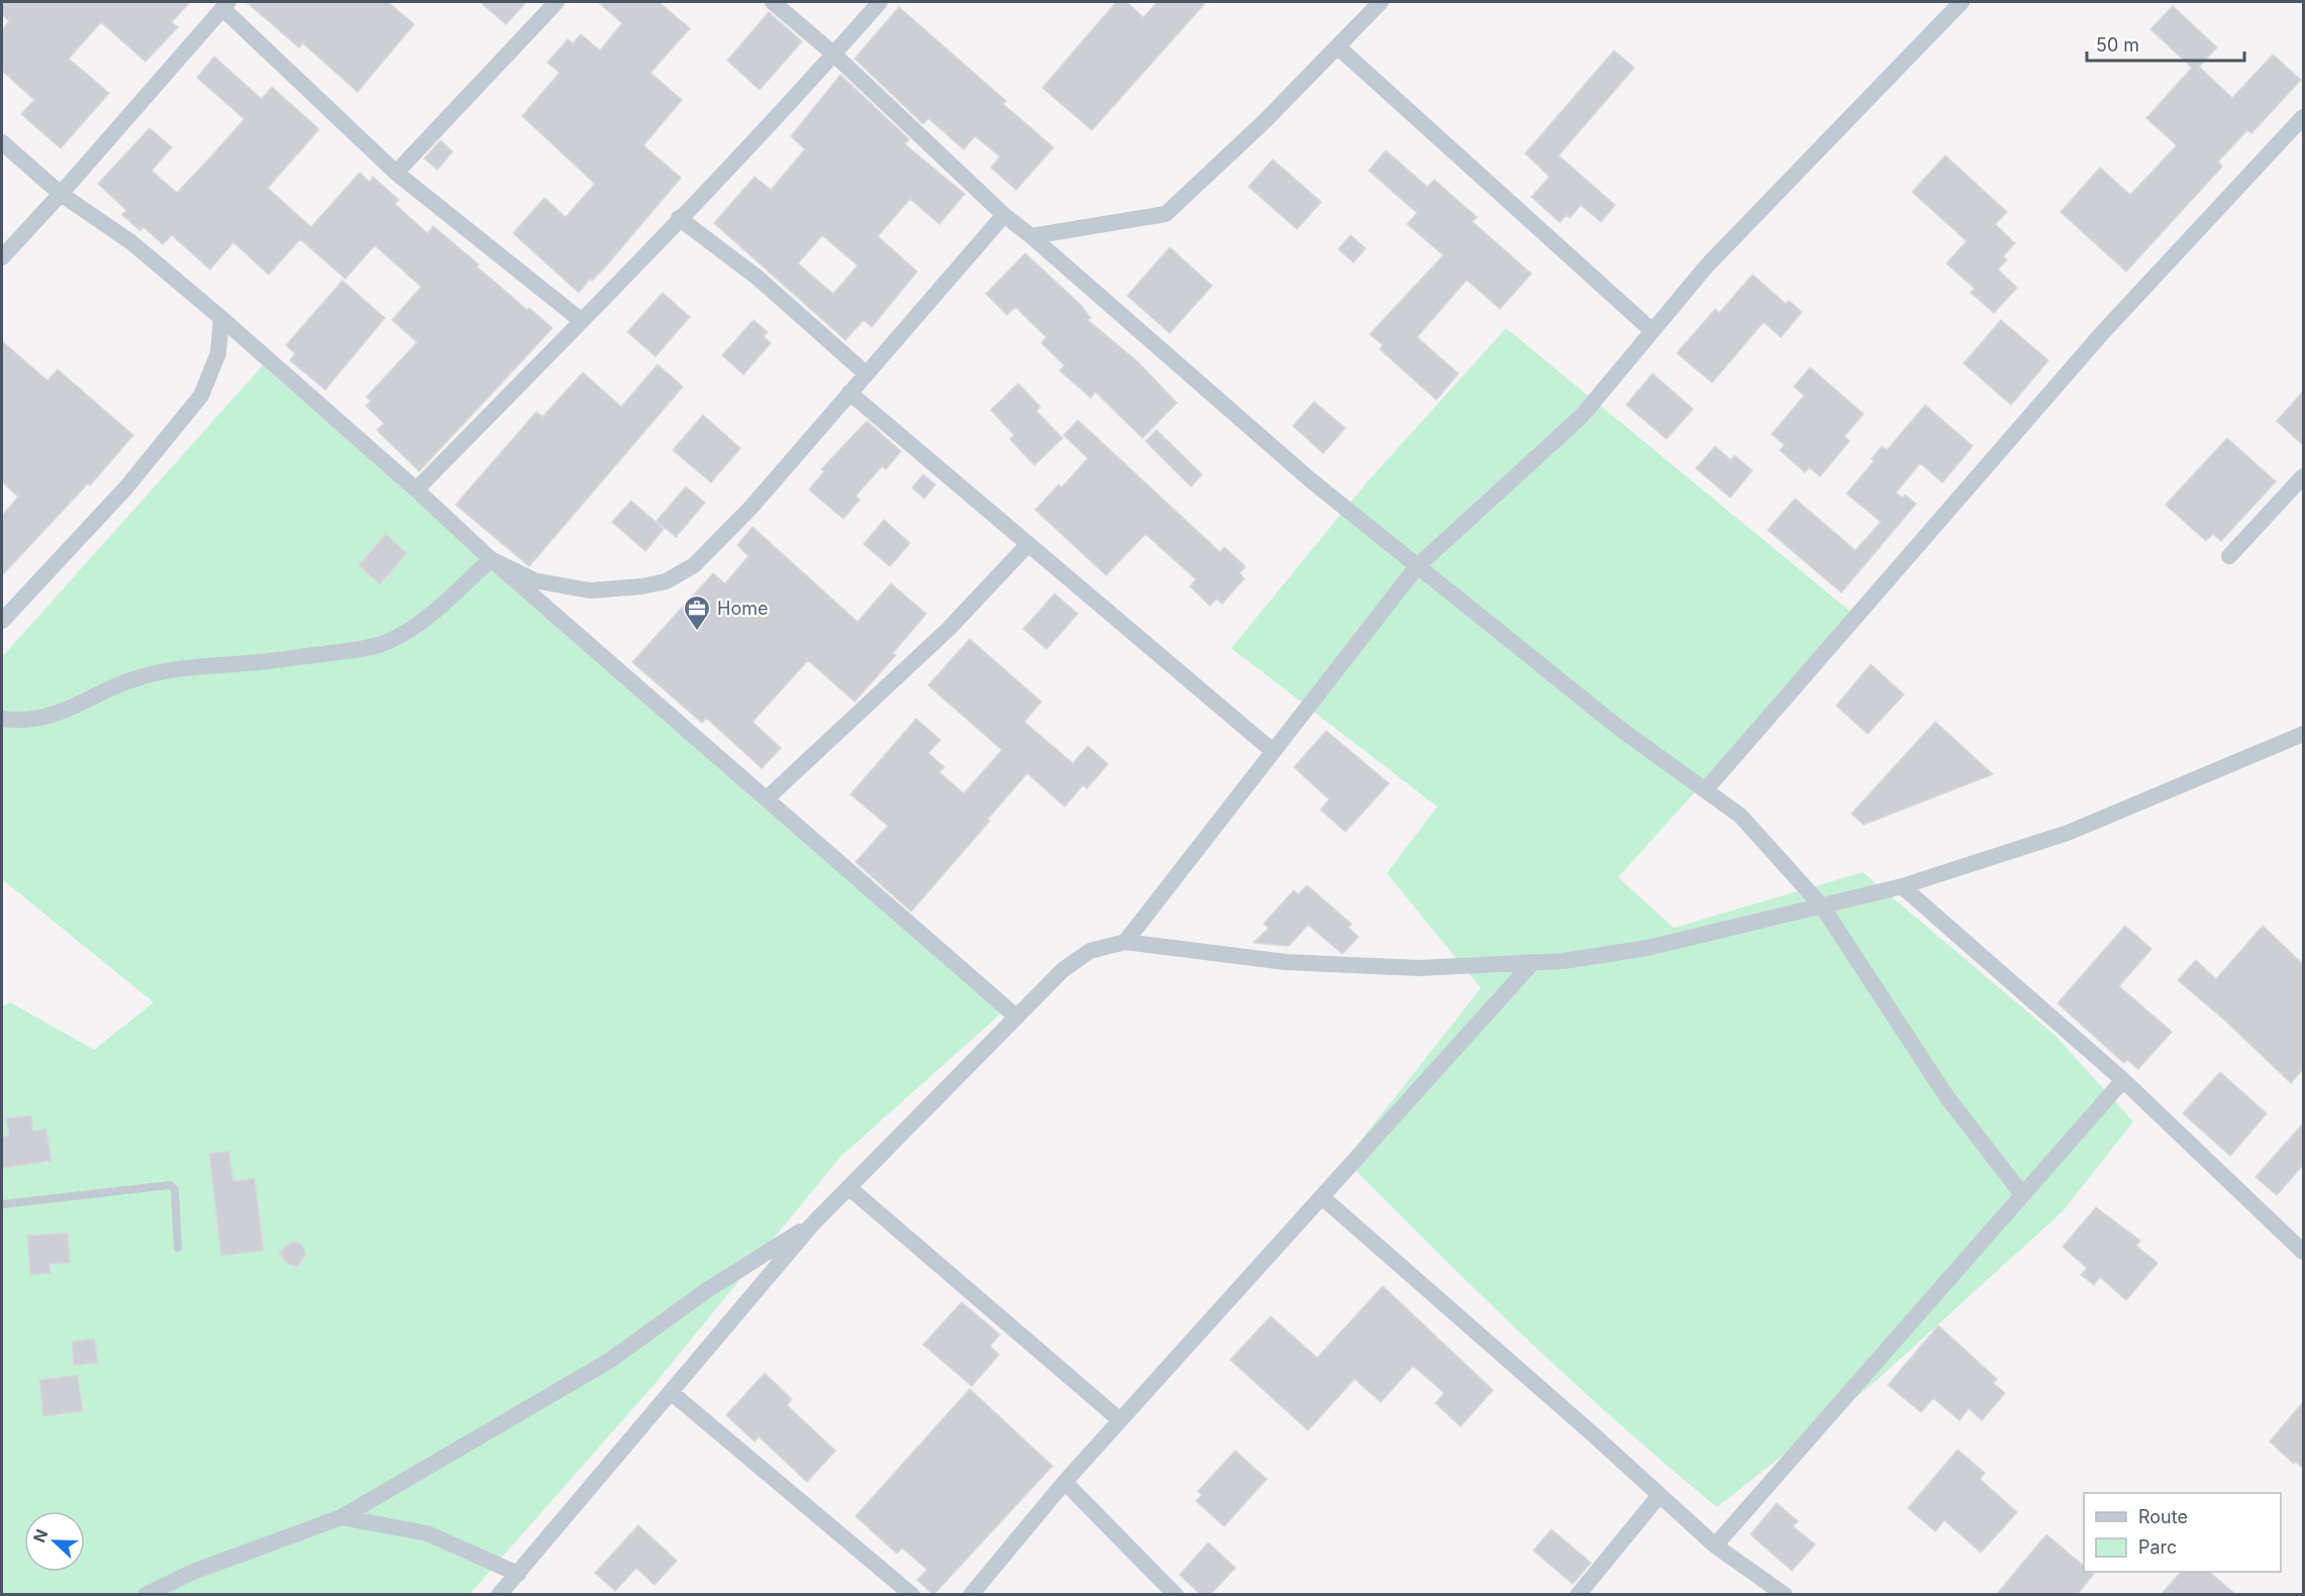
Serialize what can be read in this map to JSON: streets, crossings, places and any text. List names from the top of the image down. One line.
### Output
{"places":{"office":["Home"]},"legend":["Route","Parc"],"scale_bar":"50 m","north":"left"}
